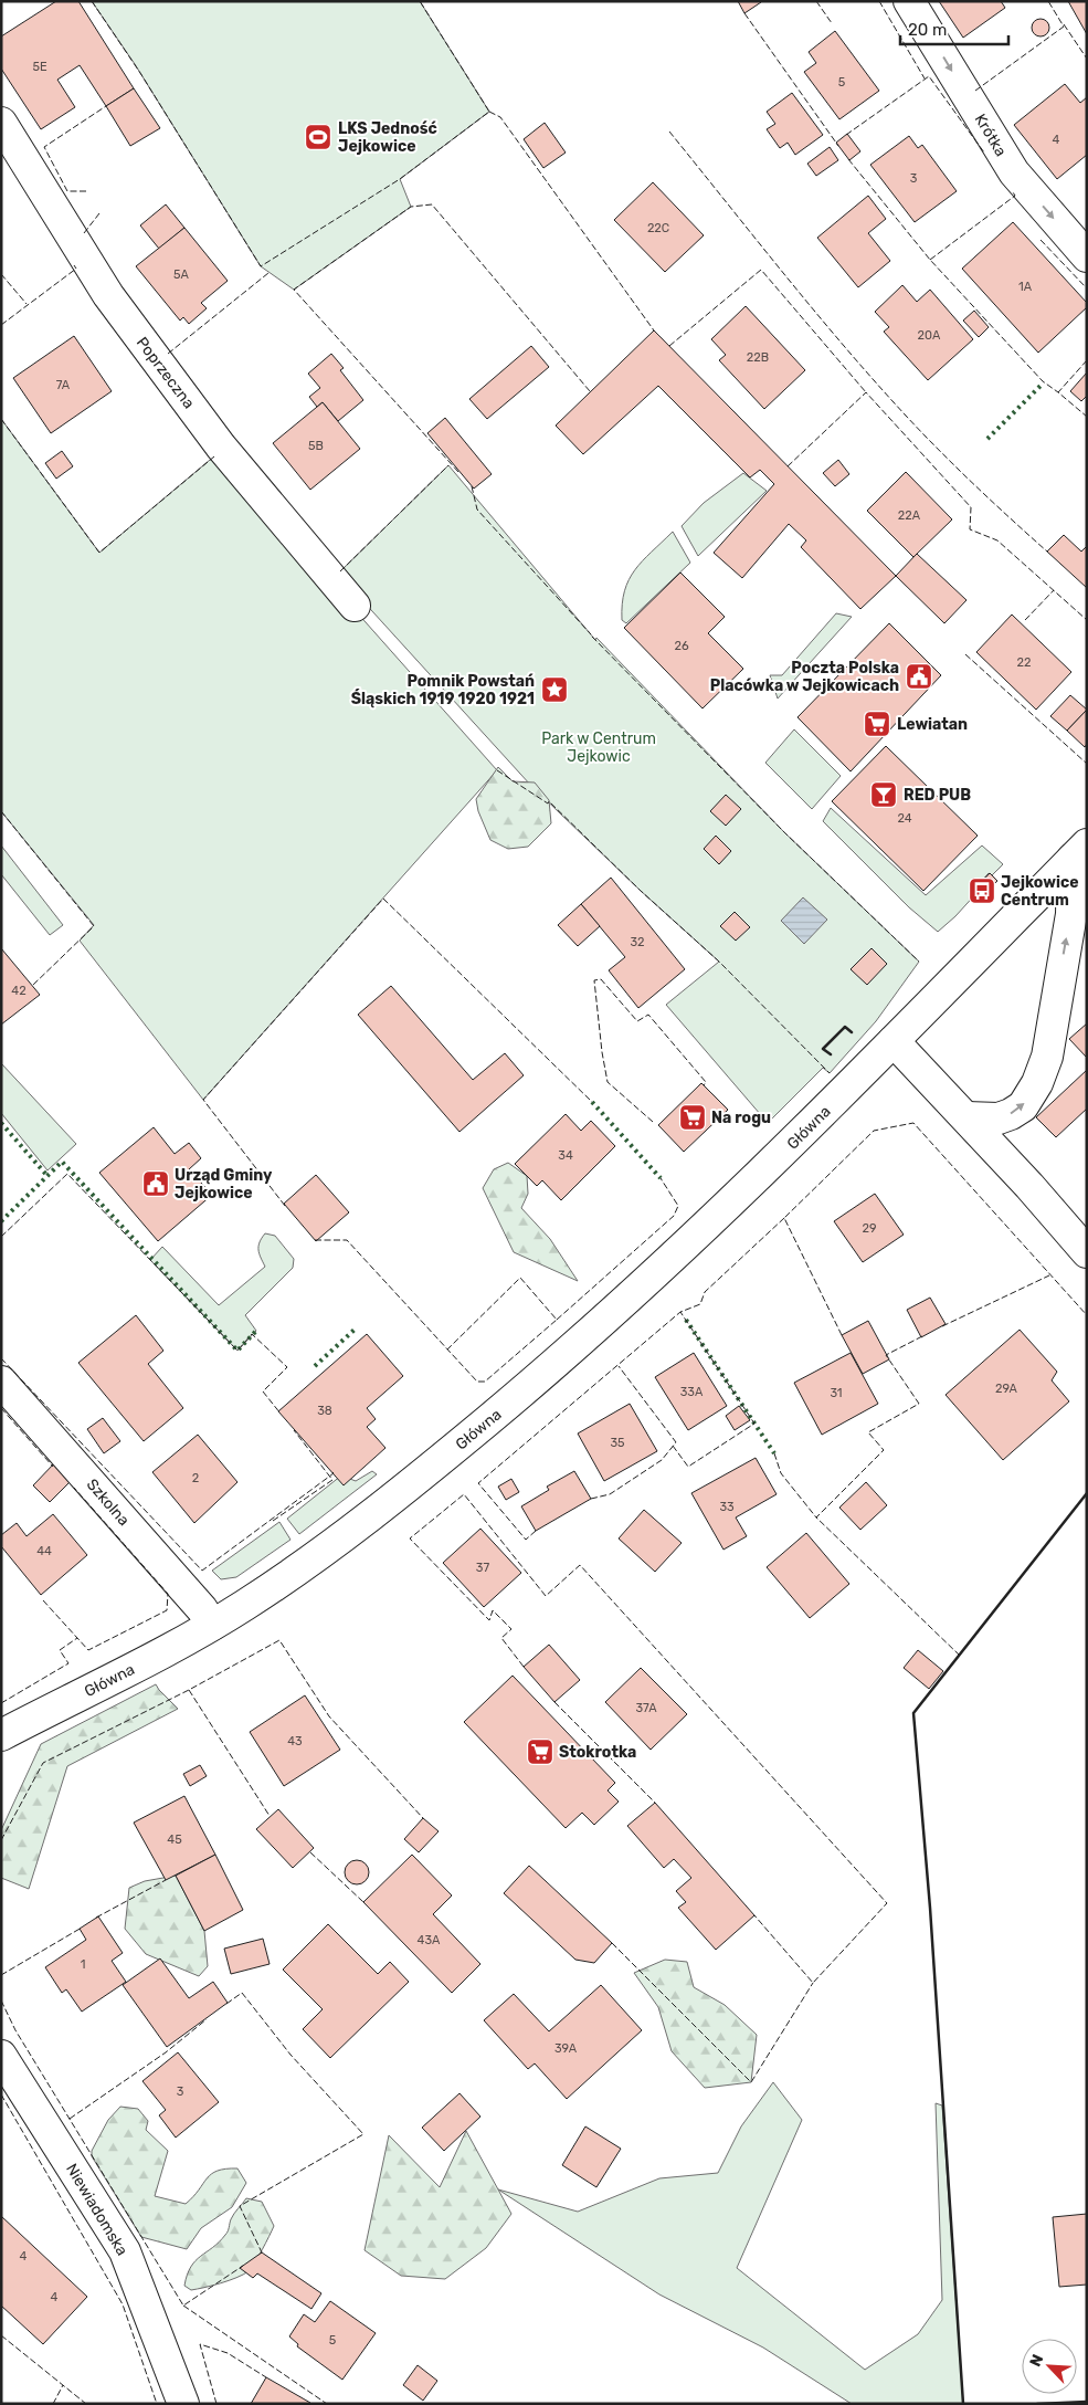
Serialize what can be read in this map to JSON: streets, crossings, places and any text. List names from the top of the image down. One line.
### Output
{"streets":{"street":["Krótka","Poprzeczna","Główna","Szkolna","Niewiadomska"]},"crossings":[["Główna","Szkolna"]],"one_way":["Krótka"],"parks":["Park w Centrum Jejkowic"],"places":{"sports":["LKS Jedność Jejkowice"],"public building":["Poczta Polska Placówka w Jejkowicach","Urząd Gminy Jejkowice"],"place":["Pomnik Powstań Śląskich 1919 1920 1921"],"supermarket":["Lewiatan","Na rogu","Stokrotka"],"bar":["RED PUB"],"bus stop":["Jejkowice Centrum"]},"house_numbers":["5E","5","4","3","22C","5A","1A","20A","22B","7A","5B","22A","26","22","24","32","42","34","29","29A","33A","31","38","35","2","33","44","37","37A","43","45","43A","1","39A","3","4","4","5"],"scale_bar":"20 m","north":"top left"}
